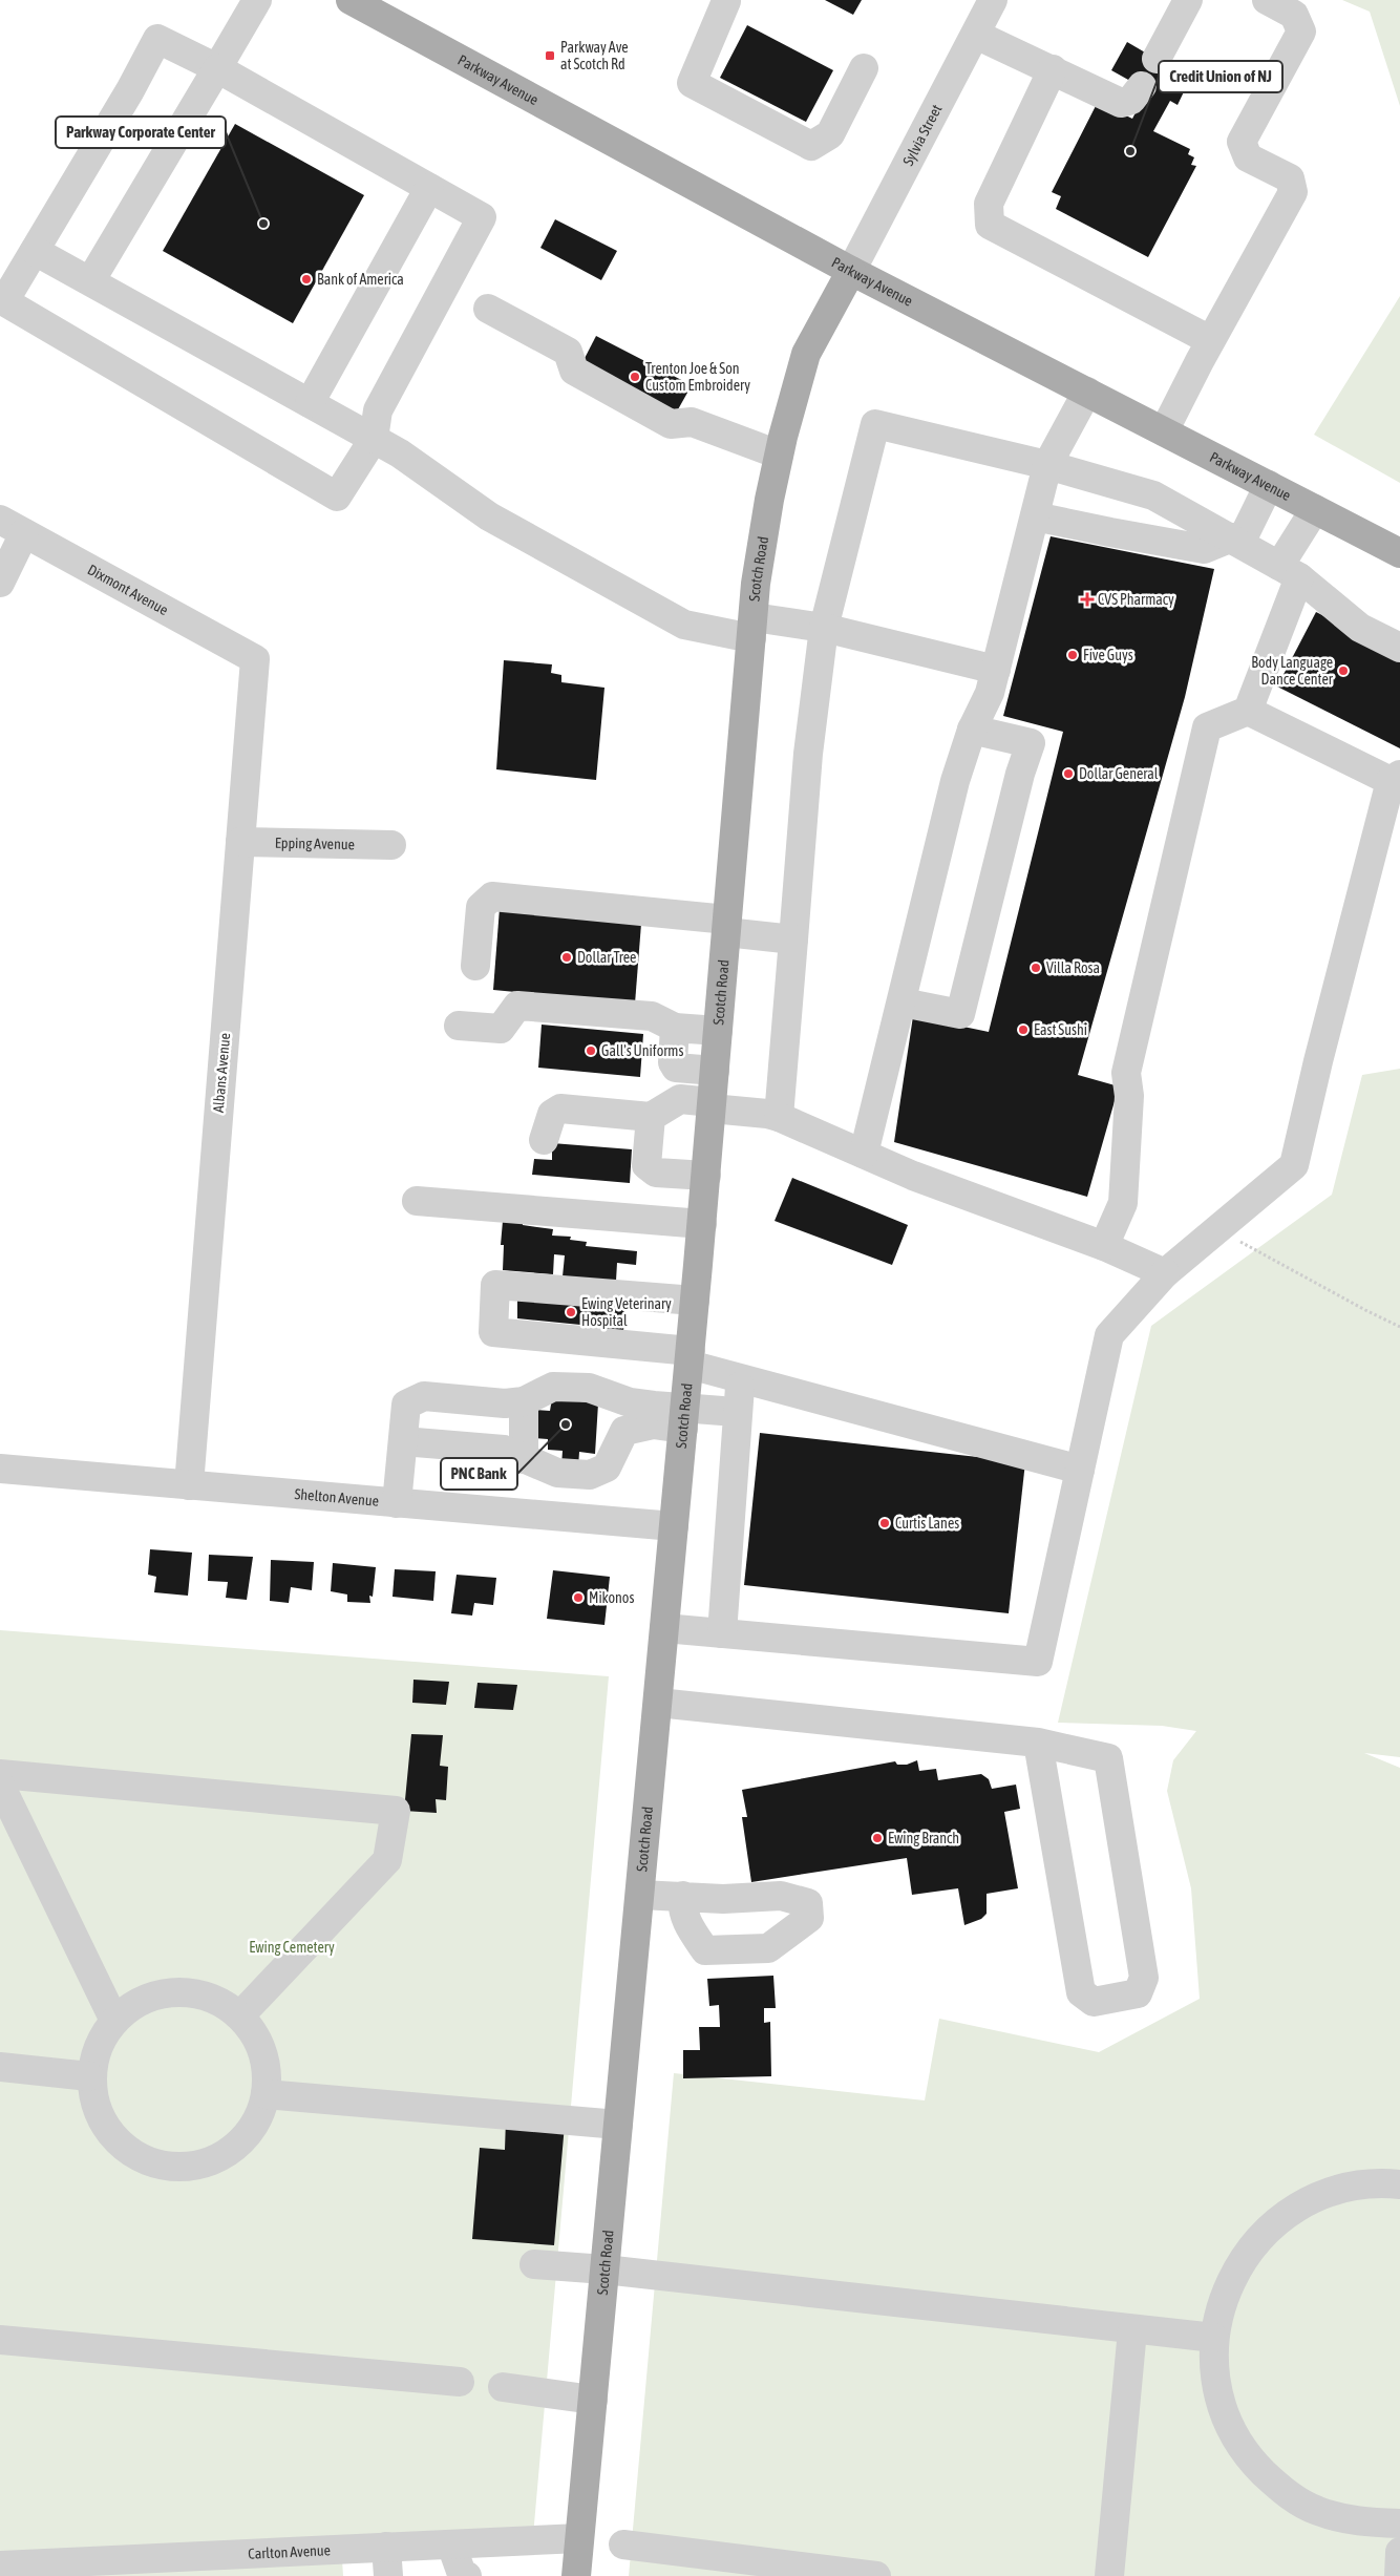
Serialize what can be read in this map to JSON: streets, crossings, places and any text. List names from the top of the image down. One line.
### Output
{"streets":{"main road":["Parkway Avenue","Scotch Road"],"street":["Sylvia Street","Dixmont Avenue","Epping Avenue","Albans Avenue","Shelton Avenue","Carlton Avenue"]},"crossings":[["Parkway Avenue","Sylvia Street"],["Parkway Avenue","Scotch Road"],["Sylvia Street","Scotch Road"],["Scotch Road","Shelton Avenue"],["Scotch Road","Carlton Avenue"],["Dixmont Avenue","Albans Avenue"],["Epping Avenue","Albans Avenue"],["Albans Avenue","Shelton Avenue"]],"parks":["Ewing Cemetery"],"places":{"transit":["Parkway Ave at Scotch Rd"],"other":["Credit Union of NJ","Parkway Corporate Center","Bank of America","Trenton Joe & Son Custom Embroidery","Five Guys","Body Language Dance Center","Dollar General","Dollar Tree","Villa Rosa","East Sushi","Gall's Uniforms","Ewing Veterinary Hospital","PNC Bank","Curtis Lanes","Mikonos","Ewing Branch"],"health":["CVS Pharmacy"]}}
